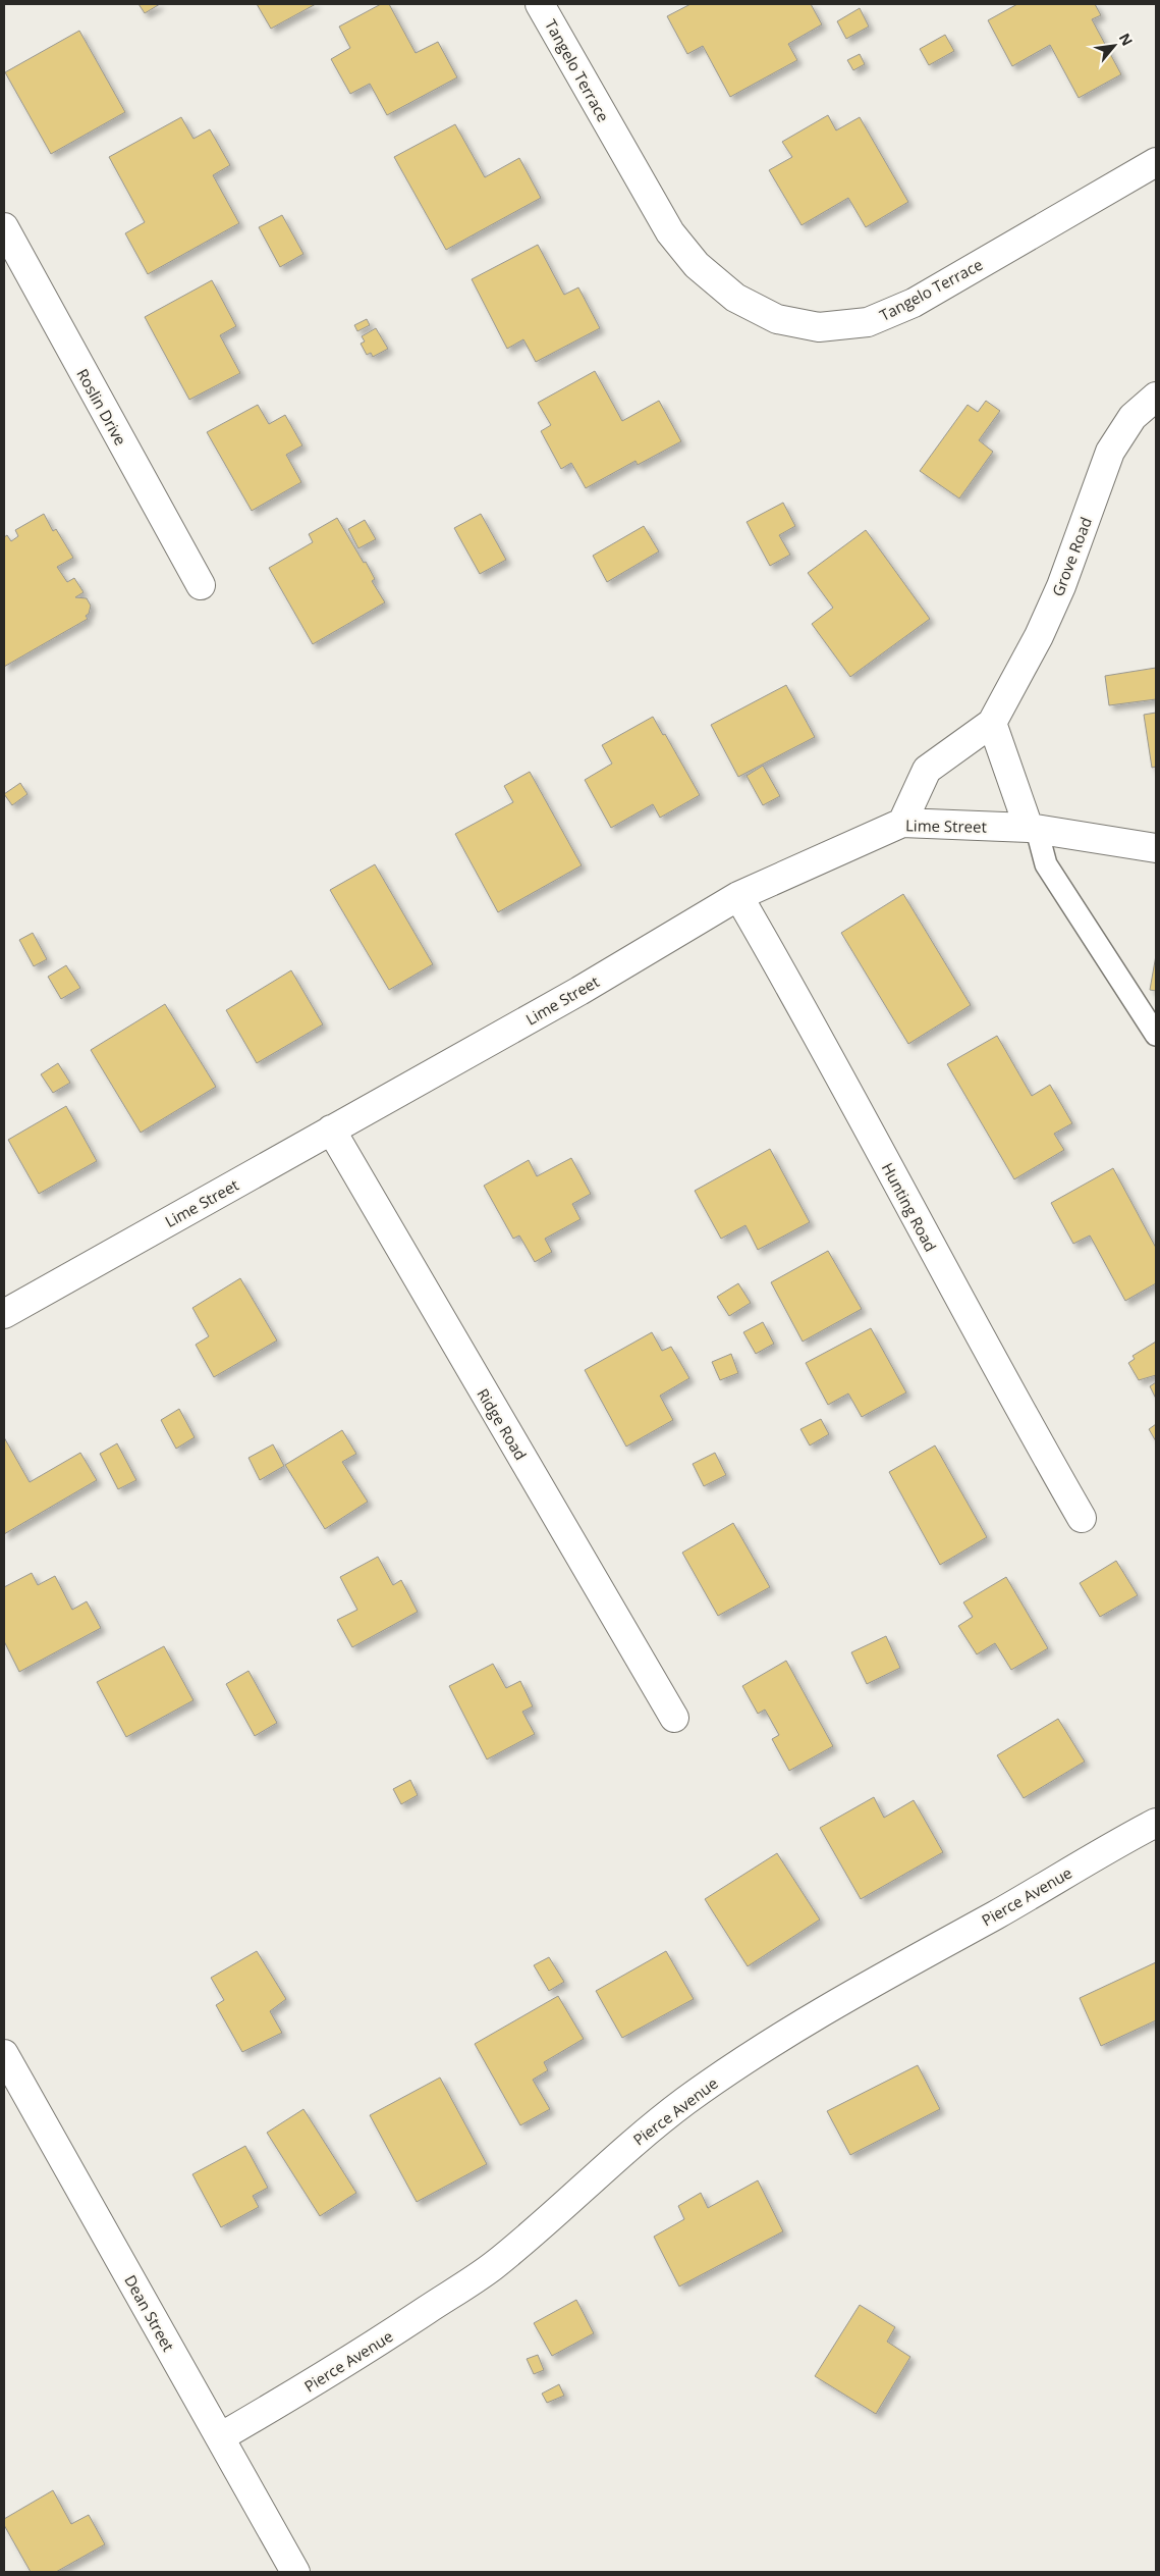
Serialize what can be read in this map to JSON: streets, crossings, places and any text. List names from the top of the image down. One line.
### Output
{"streets":{"street":["Tangelo Terrace","Roslin Drive","Grove Road","Lime Street","Hunting Road","Ridge Road","Pierce Avenue","Dean Street"]},"crossings":[["Grove Road","Lime Street"],["Lime Street","Hunting Road"],["Lime Street","Ridge Road"],["Pierce Avenue","Dean Street"]],"north":"top right"}
